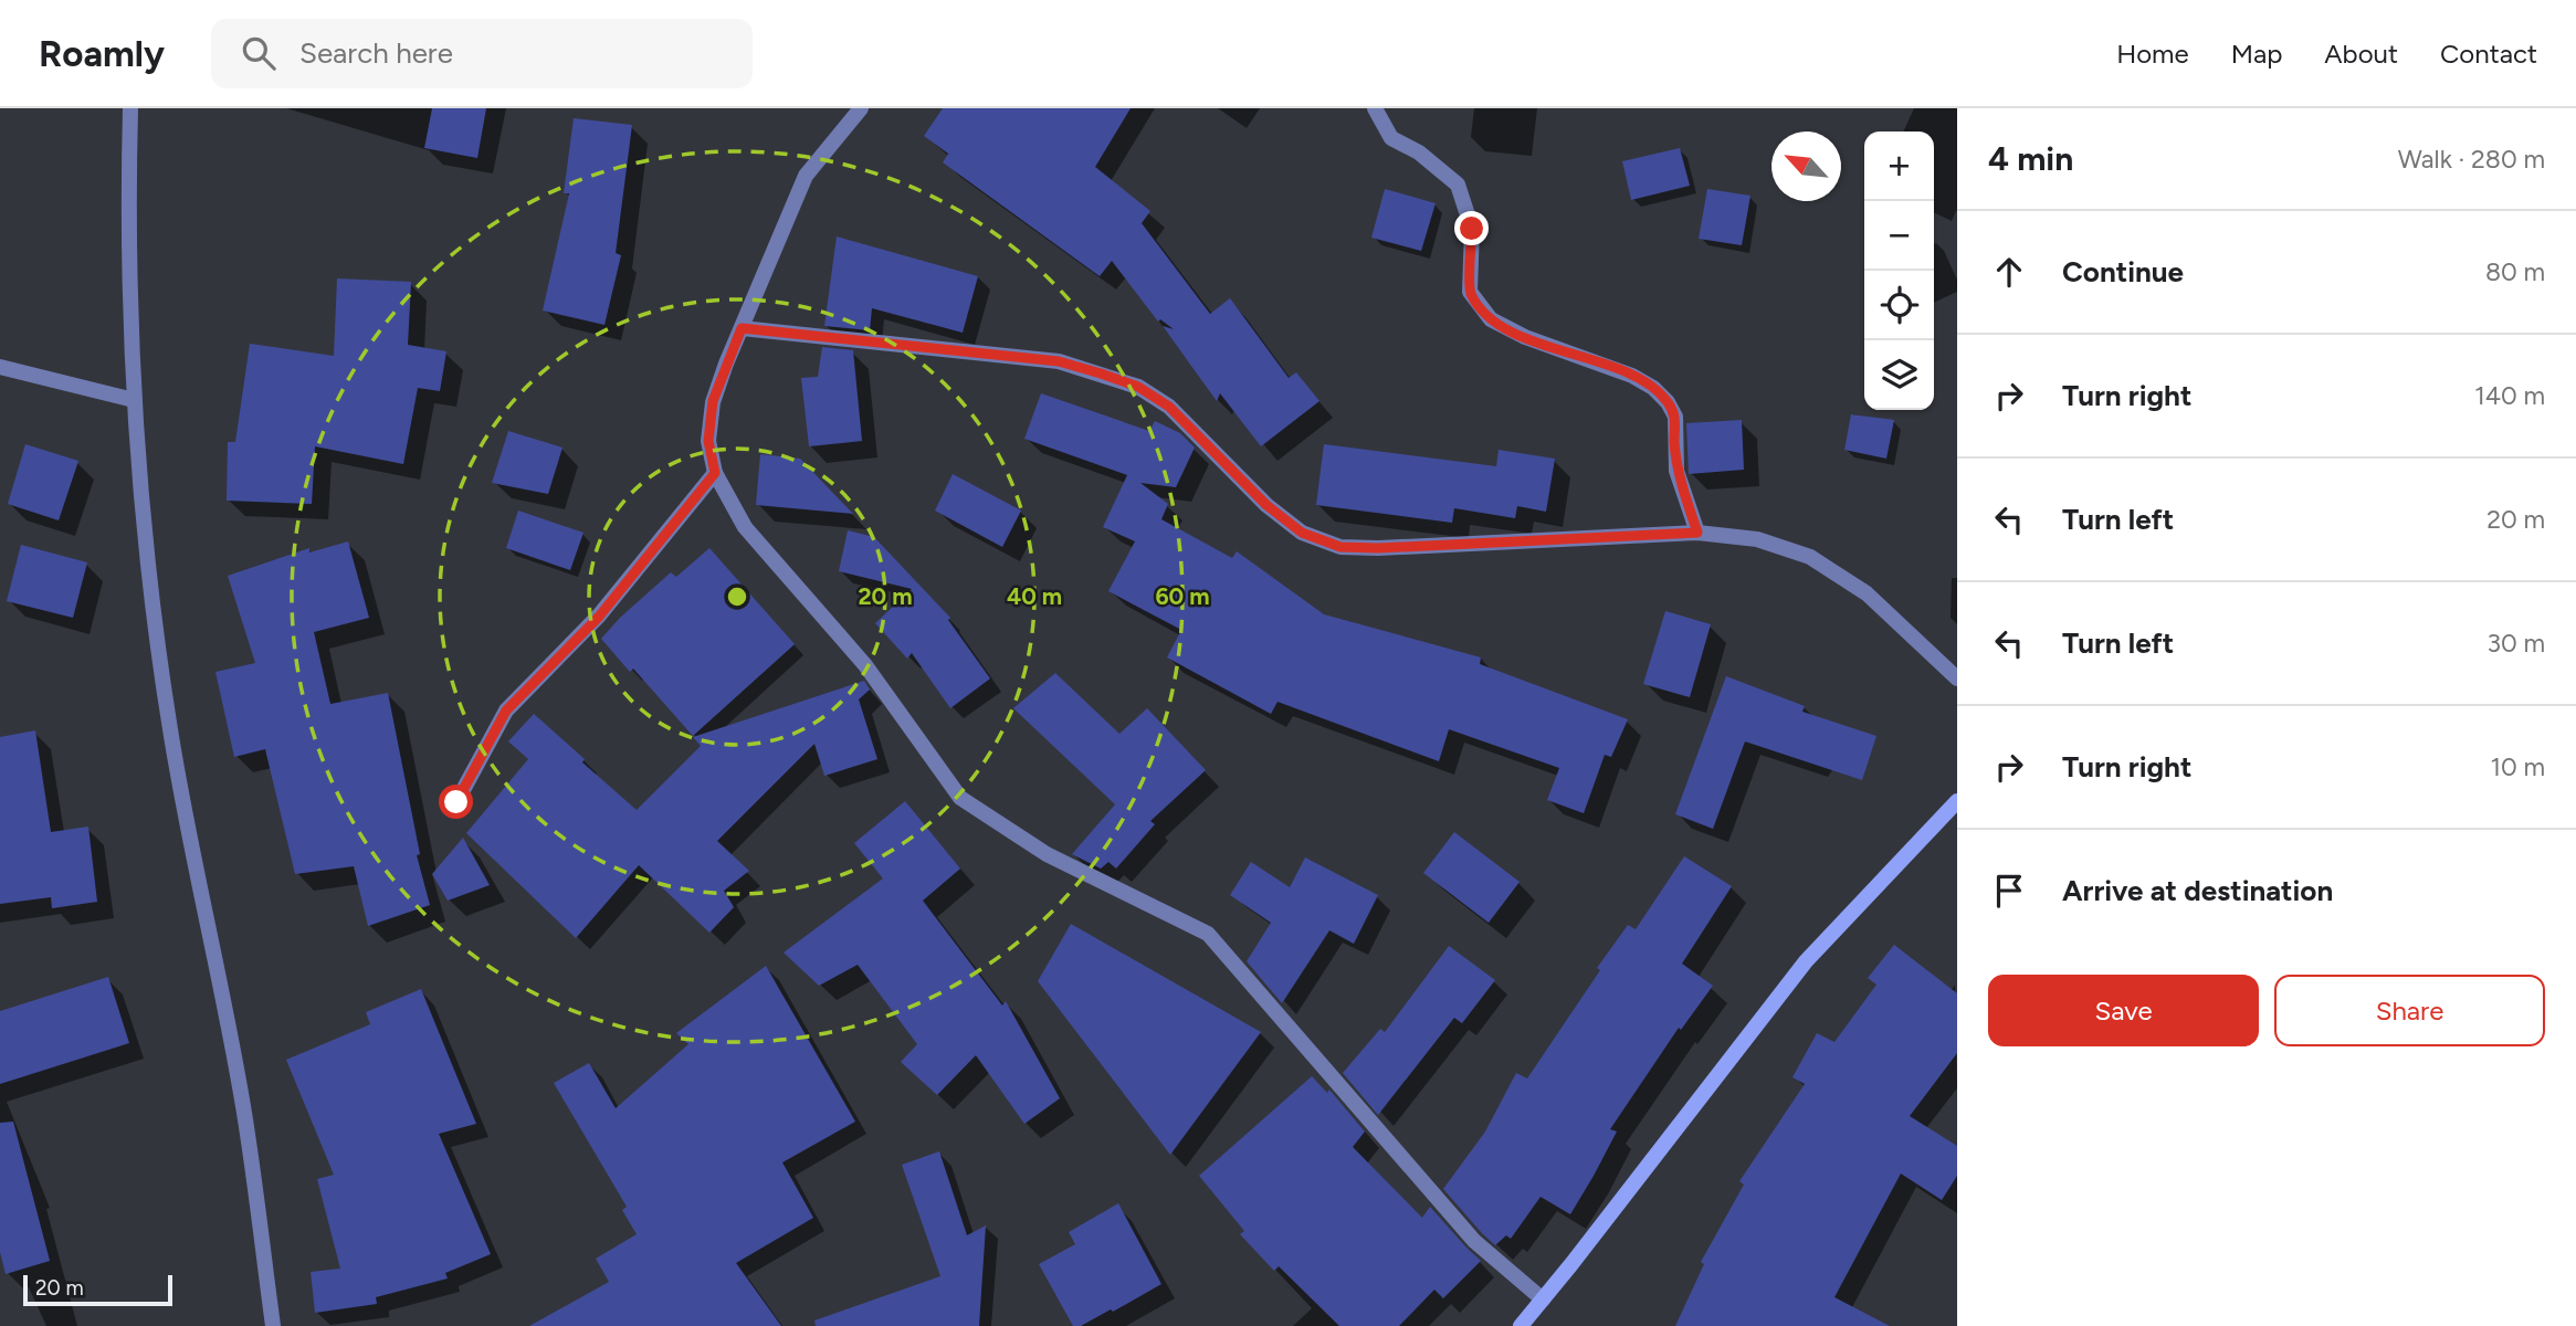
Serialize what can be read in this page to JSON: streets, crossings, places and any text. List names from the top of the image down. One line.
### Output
{"scale_bar":"20 m","north":"top left","page":{"header":"Roamly","search":"Search here","nav":["Home","Map","About","Contact"],"heading":["4 min","Walk · 280 m"],"map_buttons":["+","−"],"list":[["Continue","80 m"],["Turn right","140 m"],["Turn left","20 m"],["Turn left","30 m"],["Turn right","10 m"],"Arrive at destination"],"buttons":["Save","Share"],"scale":"20 m"},"rings":["20 m","40 m","60 m"]}
